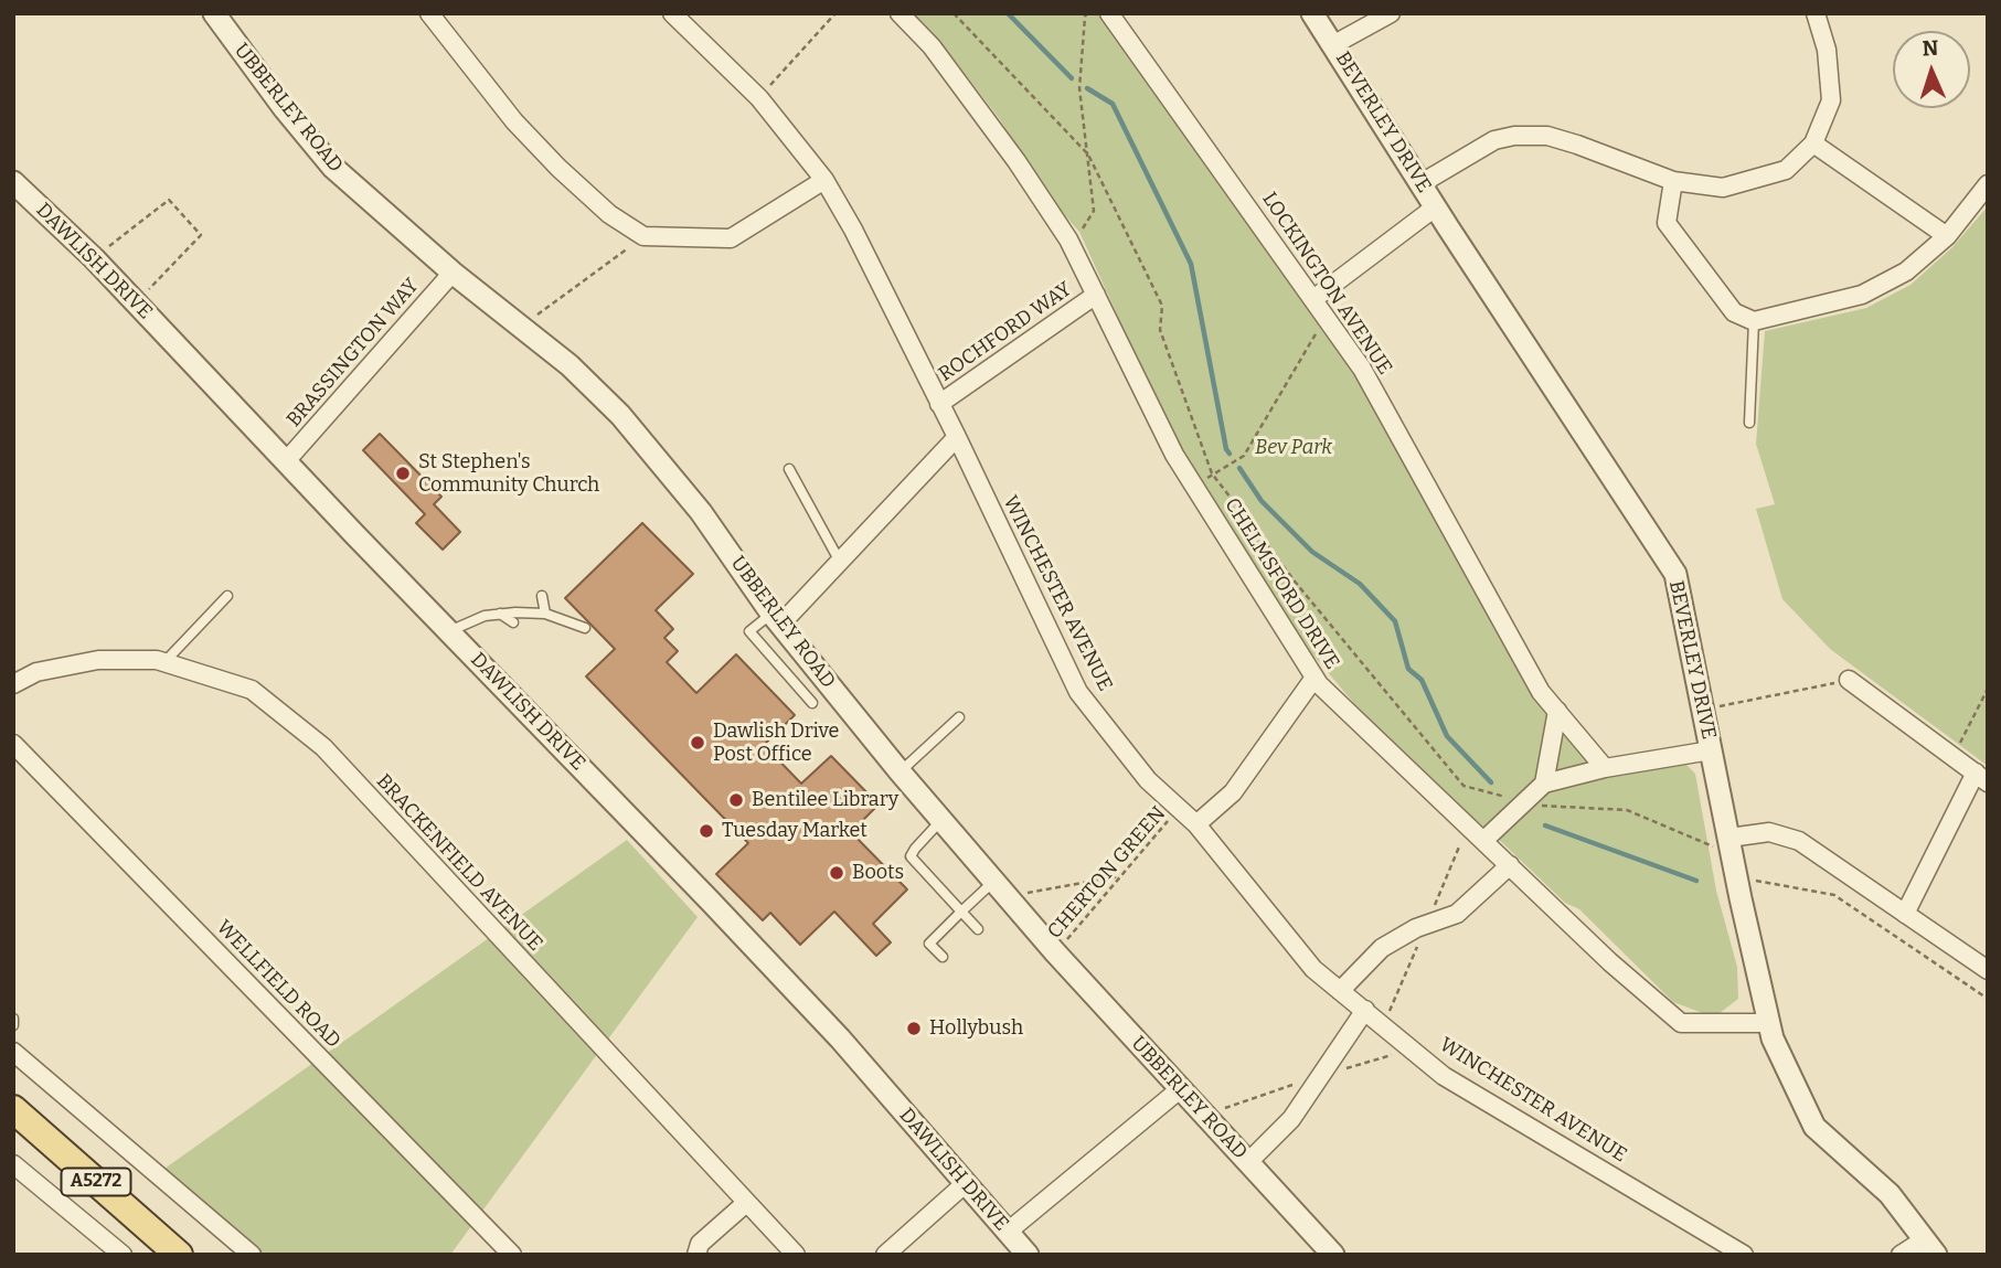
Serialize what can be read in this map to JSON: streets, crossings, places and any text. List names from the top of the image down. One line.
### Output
{"streets":{"main road":["A5272"],"street":["UBBERLEY ROAD","BEVERLEY DRIVE","DAWLISH DRIVE","LOCKINGTON AVENUE","ROCHFORD WAY","BRASSINGTON WAY","CHELMSFORD DRIVE","WINCHESTER AVENUE","BRACKENFIELD AVENUE","WELLFIELD ROAD"],"path":["CHERTON GREEN"]},"crossings":[["UBBERLEY ROAD","BRASSINGTON WAY"],["UBBERLEY ROAD","CHERTON GREEN"],["BEVERLEY DRIVE","CHELMSFORD DRIVE"],["DAWLISH DRIVE","BRASSINGTON WAY"],["ROCHFORD WAY","CHELMSFORD DRIVE"],["ROCHFORD WAY","WINCHESTER AVENUE"],["WINCHESTER AVENUE","CHERTON GREEN"]],"parks":["Bev Park"],"places":["St Stephen's Community Church","Dawlish Drive Post Office","Bentilee Library","Tuesday Market","Boots","Hollybush"],"north":"top"}
